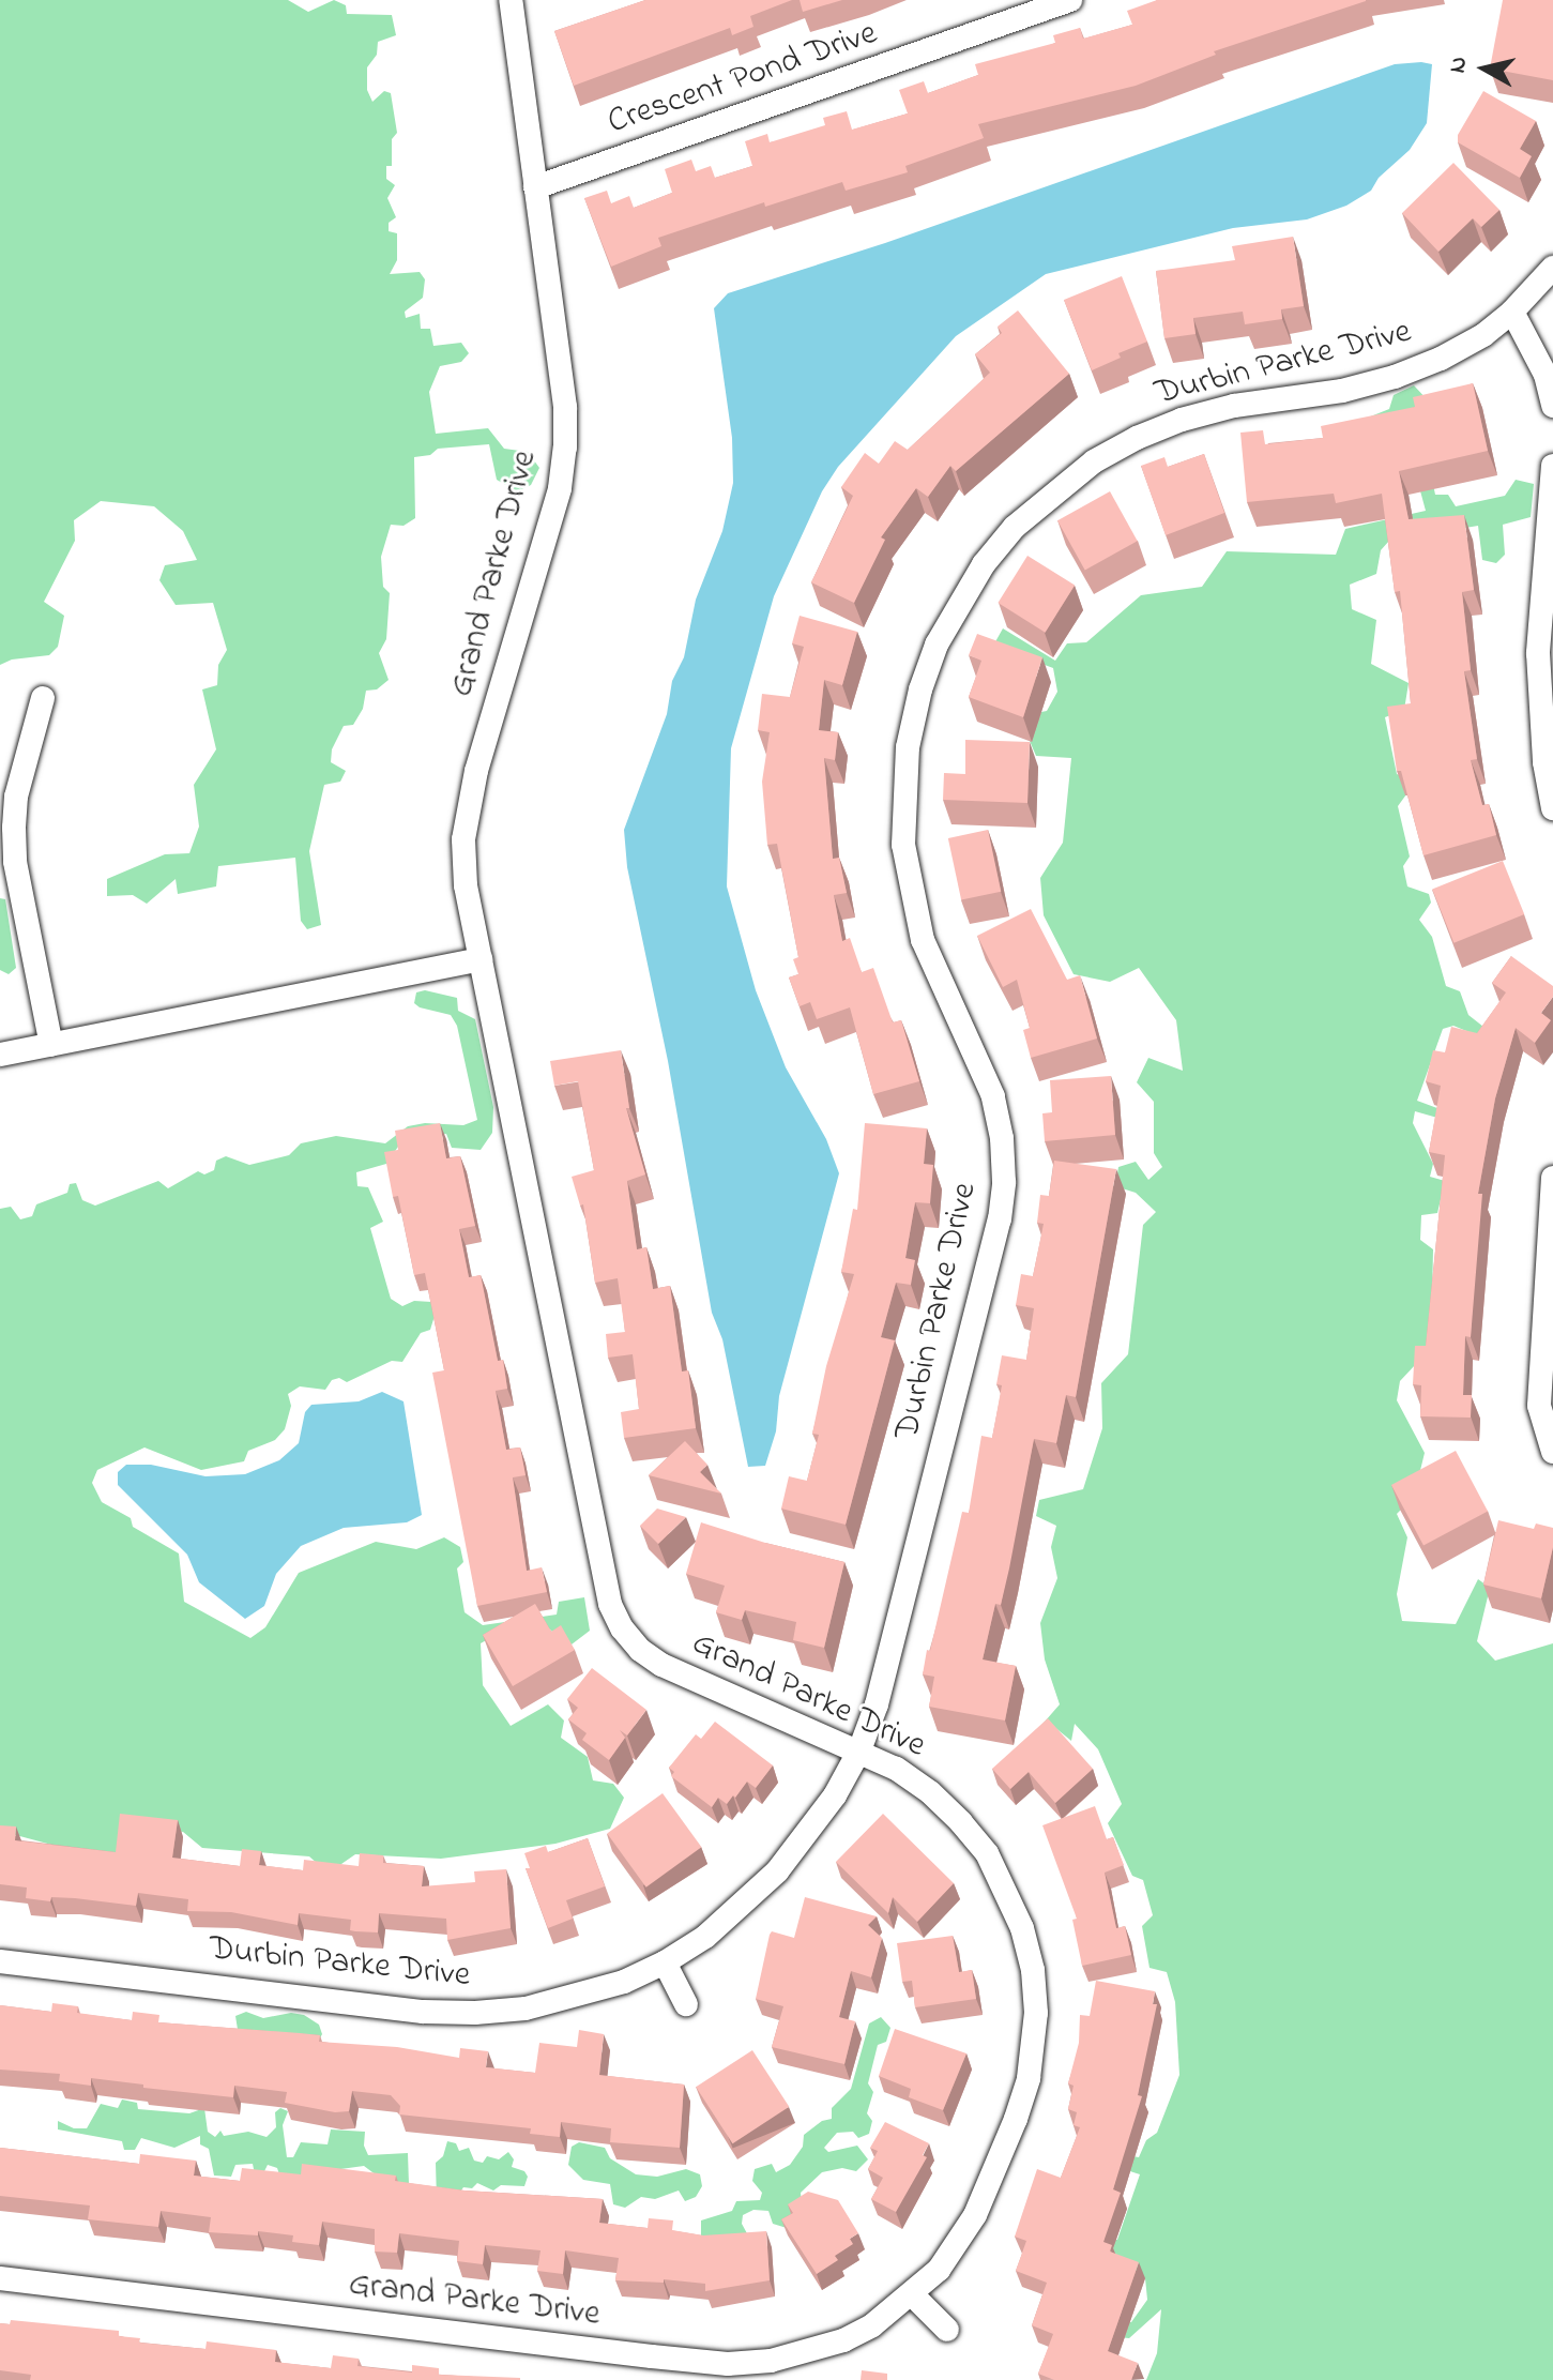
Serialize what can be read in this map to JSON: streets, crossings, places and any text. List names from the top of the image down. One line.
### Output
{"streets":{"street":["Crescent Pond Drive","Durbin Parke Drive","Grand Parke Drive"]},"crossings":[["Crescent Pond Drive","Grand Parke Drive"],["Durbin Parke Drive","Grand Parke Drive"]],"north":"left"}
